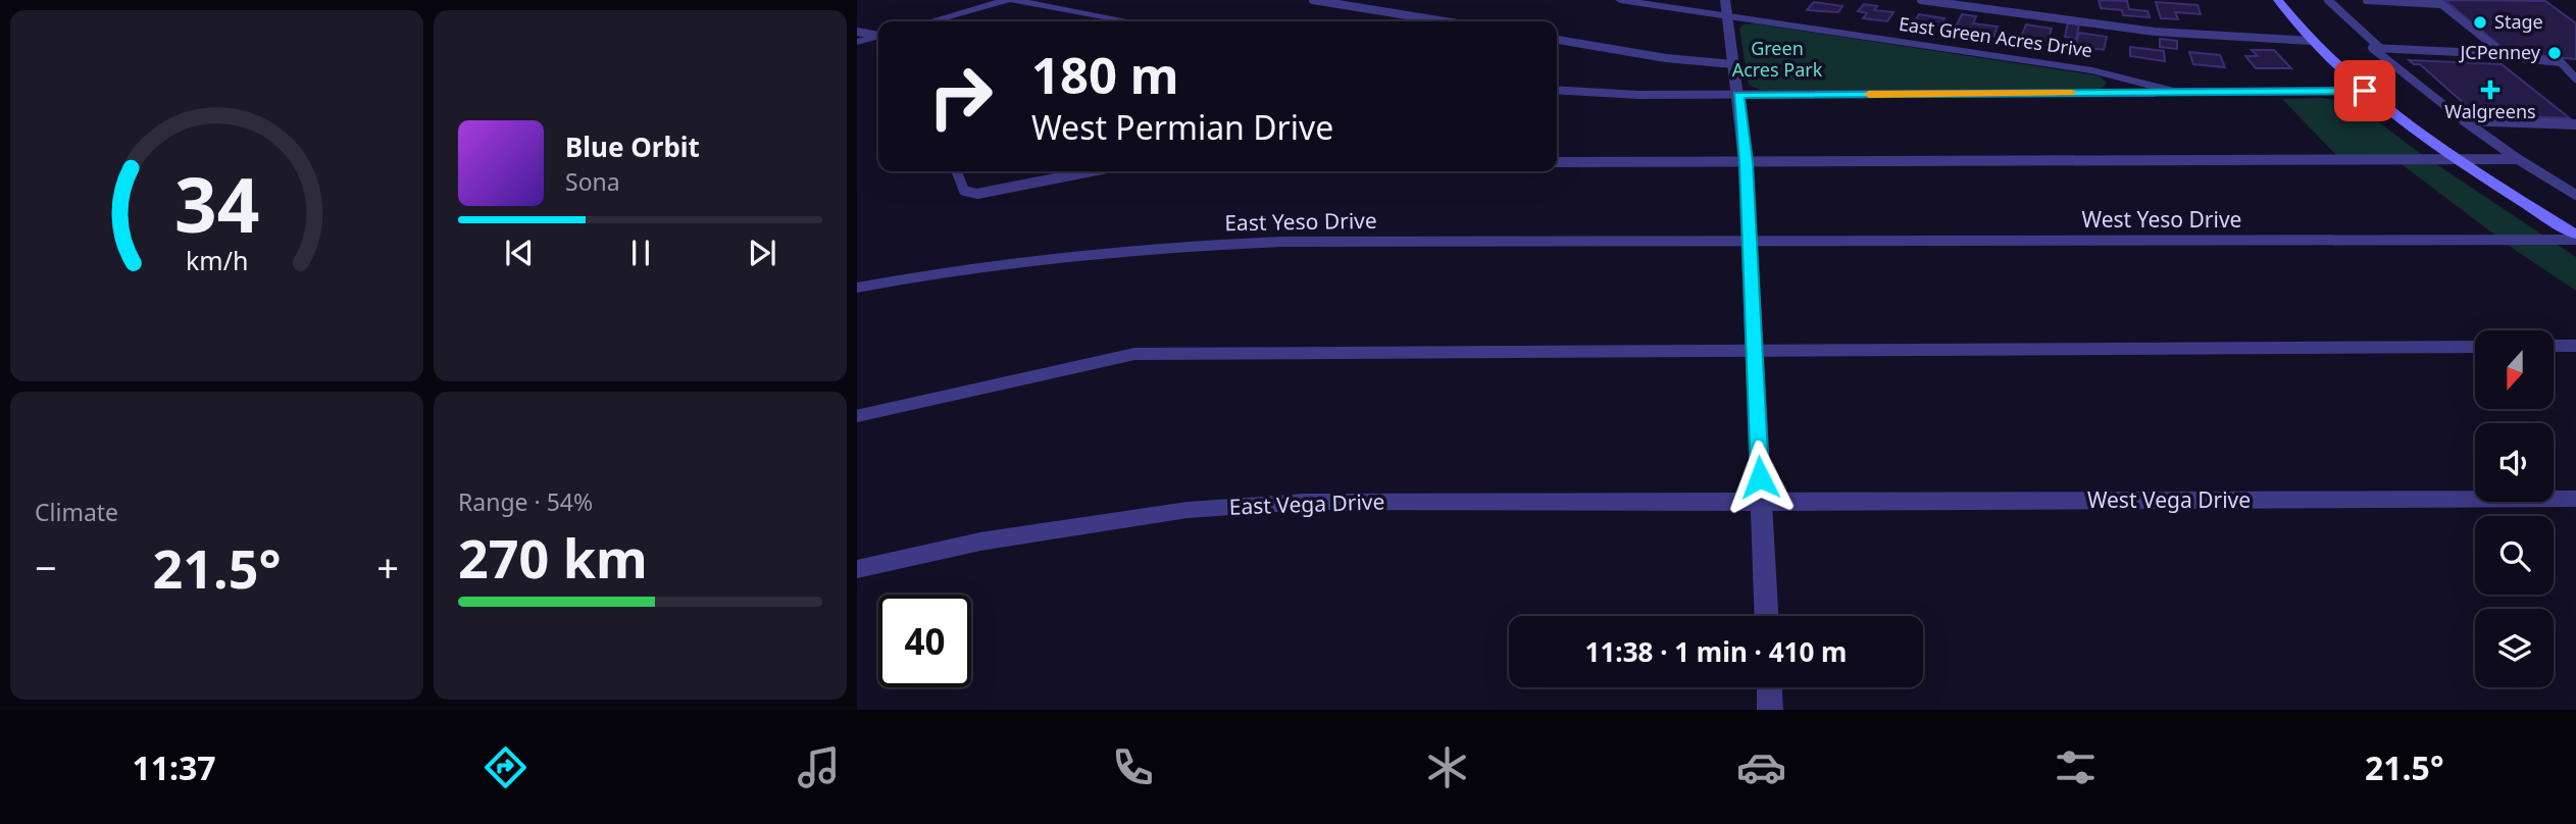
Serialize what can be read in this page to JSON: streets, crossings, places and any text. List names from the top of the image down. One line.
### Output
{"streets":{"street":["East Green Acres Drive","West Yeso Drive","East Yeso Drive","West Vega Drive","East Vega Drive"]},"crossings":[["West Yeso Drive","East Yeso Drive"],["West Vega Drive","East Vega Drive"]],"parks":["Green Acres Park"],"places":{"other":["Stage","JCPenney"],"health":["Walgreens"]},"north":"bottom","page":{"turn":["180 m","West Permian Drive"],"song":["Blue Orbit","Sona"],"tile":["Climate",["Range · 54%","270 km"]],"heat":["−","21.5°","+"],"limit":"40","trip":"11:38 · 1 min · 410 m","tabs":["11:37","21.5°"],"gauge":["34","km/h"]}}
